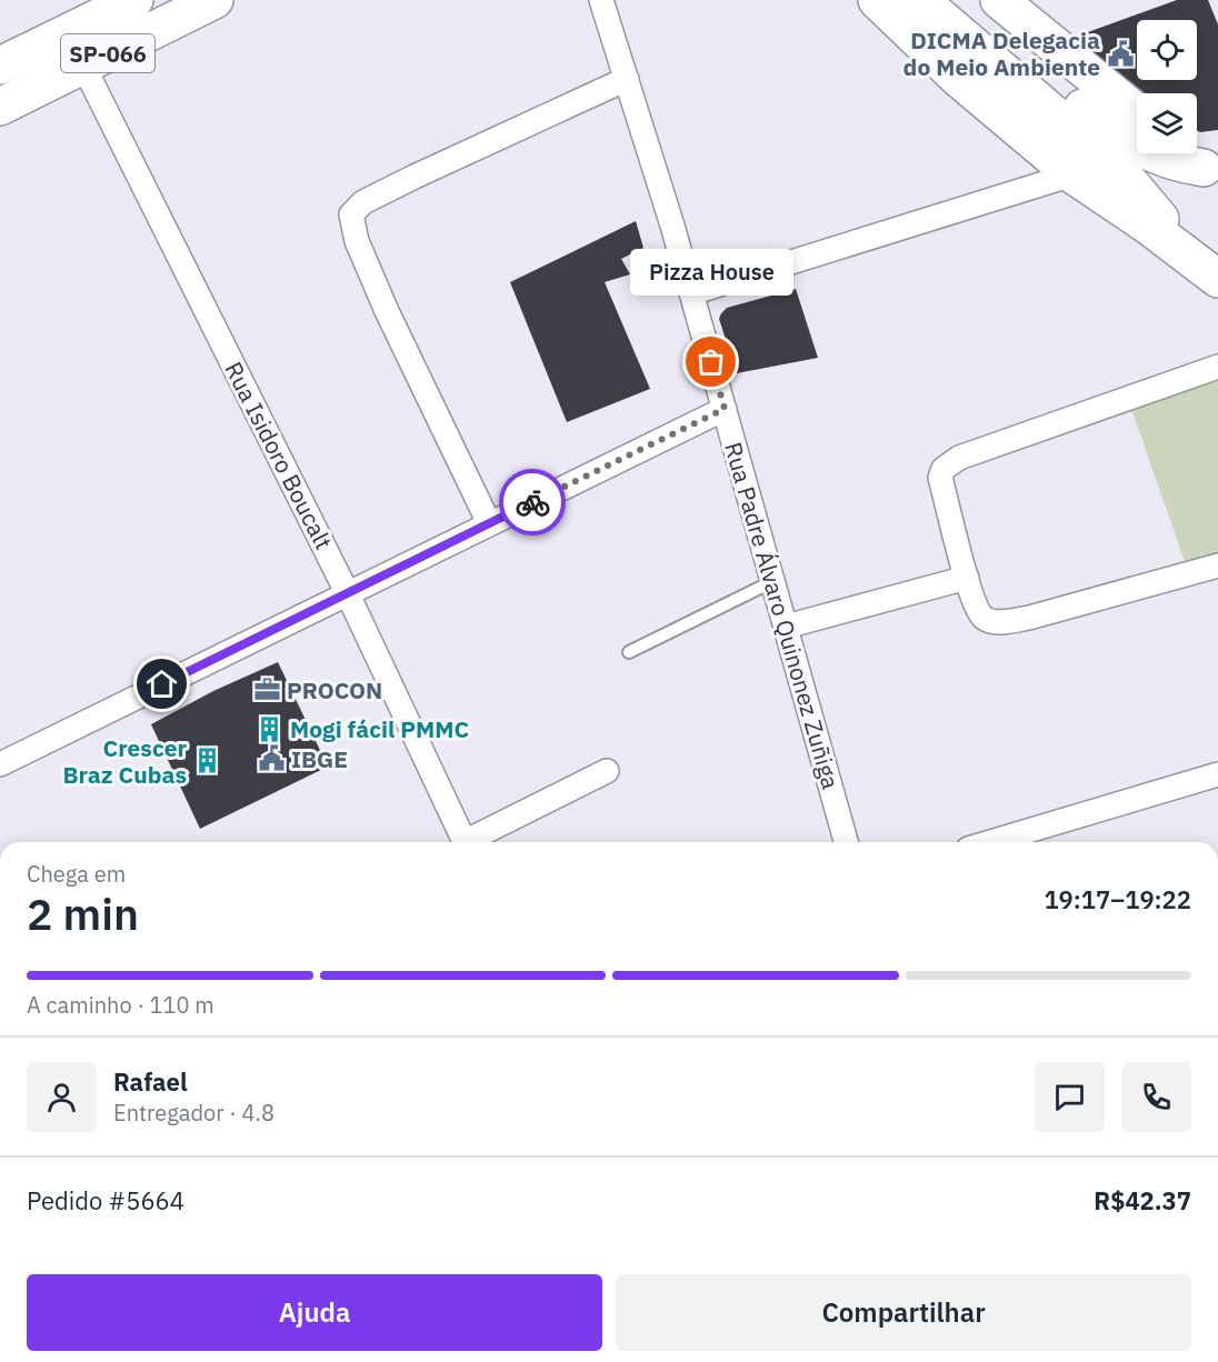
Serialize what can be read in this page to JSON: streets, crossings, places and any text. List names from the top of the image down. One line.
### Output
{"streets":{"highway":["SP-066"],"street":["Rua Isidoro Boucalt","Rua Padre Álvaro Quinonez Zuñiga"]},"crossings":[["SP-066","Rua Isidoro Boucalt"]],"places":{"public building":["DICMA Delegacia do Meio Ambiente","IBGE"],"other":["Pizza House"],"office":["PROCON"],"building":["Mogi fácil PMMC","Crescer Braz Cubas"]},"page":{"bubble":"Pizza House","heading":["2 min","Chega em","19:17–19:22"],"panel":["Rafael","Entregador · 4.8","Pedido #5664","R$42.37"],"bar":"A caminho · 110 m","buttons":["Ajuda","Compartilhar"]}}
